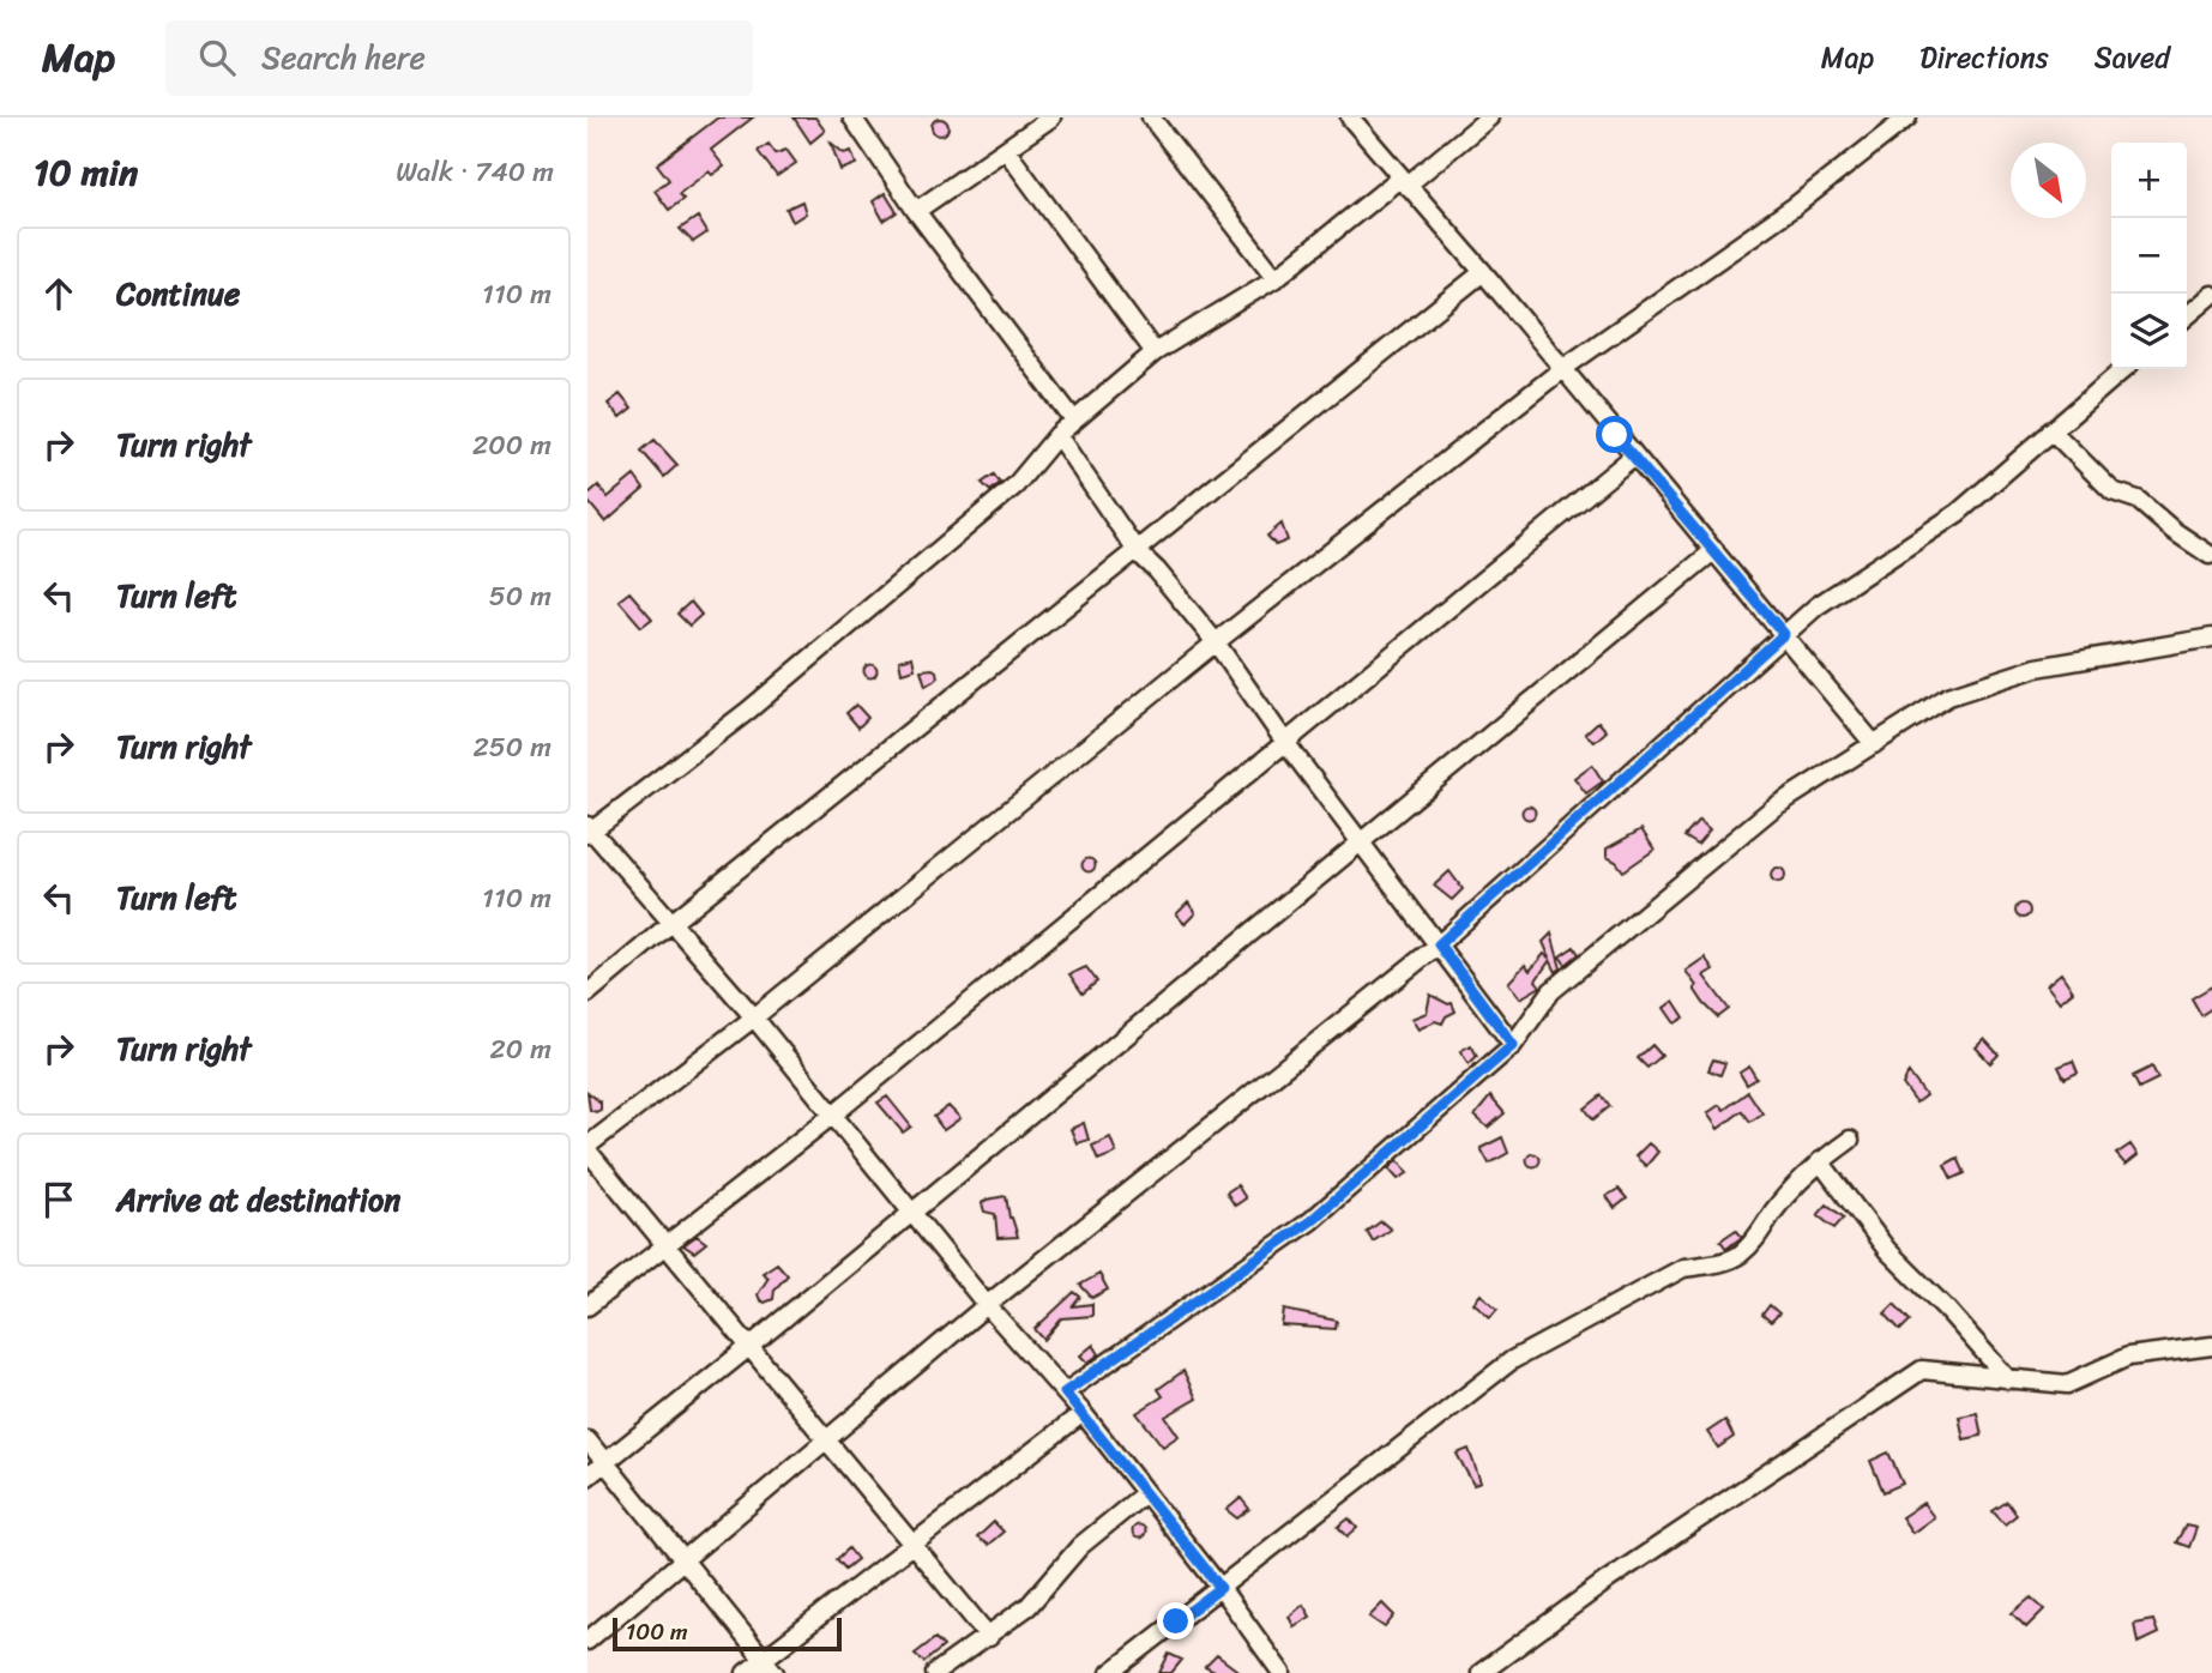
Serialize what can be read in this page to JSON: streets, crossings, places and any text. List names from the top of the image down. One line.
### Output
{"scale_bar":"100 m","north":"bottom right","page":{"header":"Map","search":"Search here","nav":["Map","Directions","Saved"],"heading":["10 min","Walk · 740 m"],"map_buttons":["+","−"],"list":[["Continue","110 m"],["Turn right","200 m"],["Turn left","50 m"],["Turn right","250 m"],["Turn left","110 m"],["Turn right","20 m"],"Arrive at destination"],"scale":"100 m"}}
